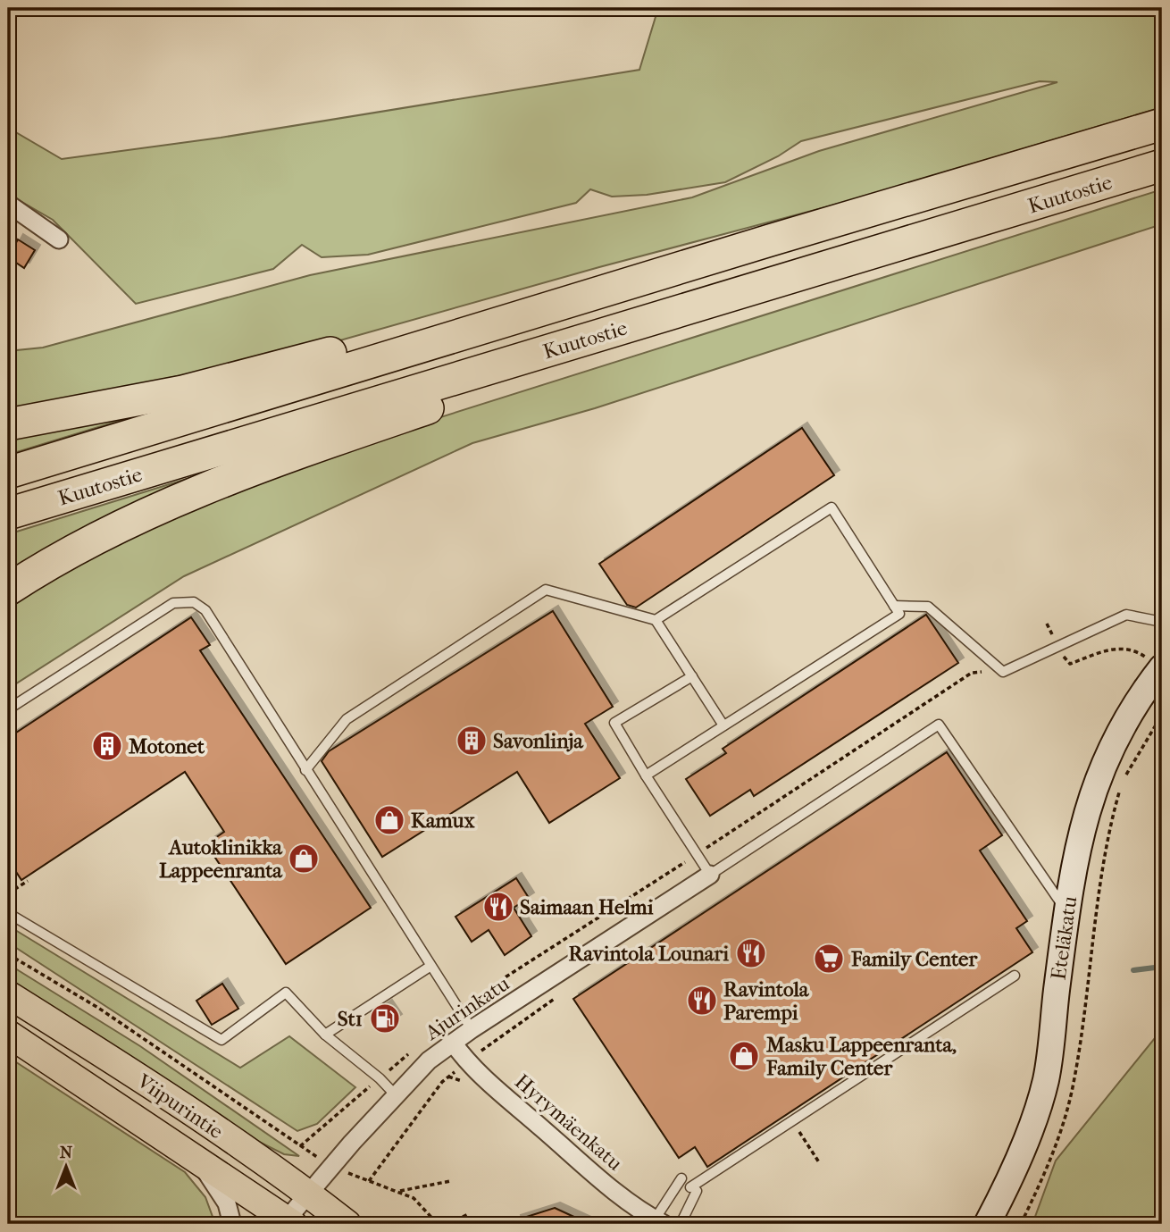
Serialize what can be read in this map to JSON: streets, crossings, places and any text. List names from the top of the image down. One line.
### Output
{"streets":{"highway":["Kuutostie"],"main road":["Eteläkatu","Viipurintie"],"street":["Ajurinkatu","Hyrymäenkatu"]},"crossings":[["Ajurinkatu","Viipurintie"],["Ajurinkatu","Hyrymäenkatu"]],"places":{"building":["Savonlinja","Motonet"],"shop":["Kamux","Autoklinikka Lappeenranta","Masku Lappeenranta, Family Center"],"restaurant":["Saimaan Helmi","Ravintola Lounari","Ravintola Parempi"],"supermarket":["Family Center"],"fuel station":["St1"]},"north":"top"}
